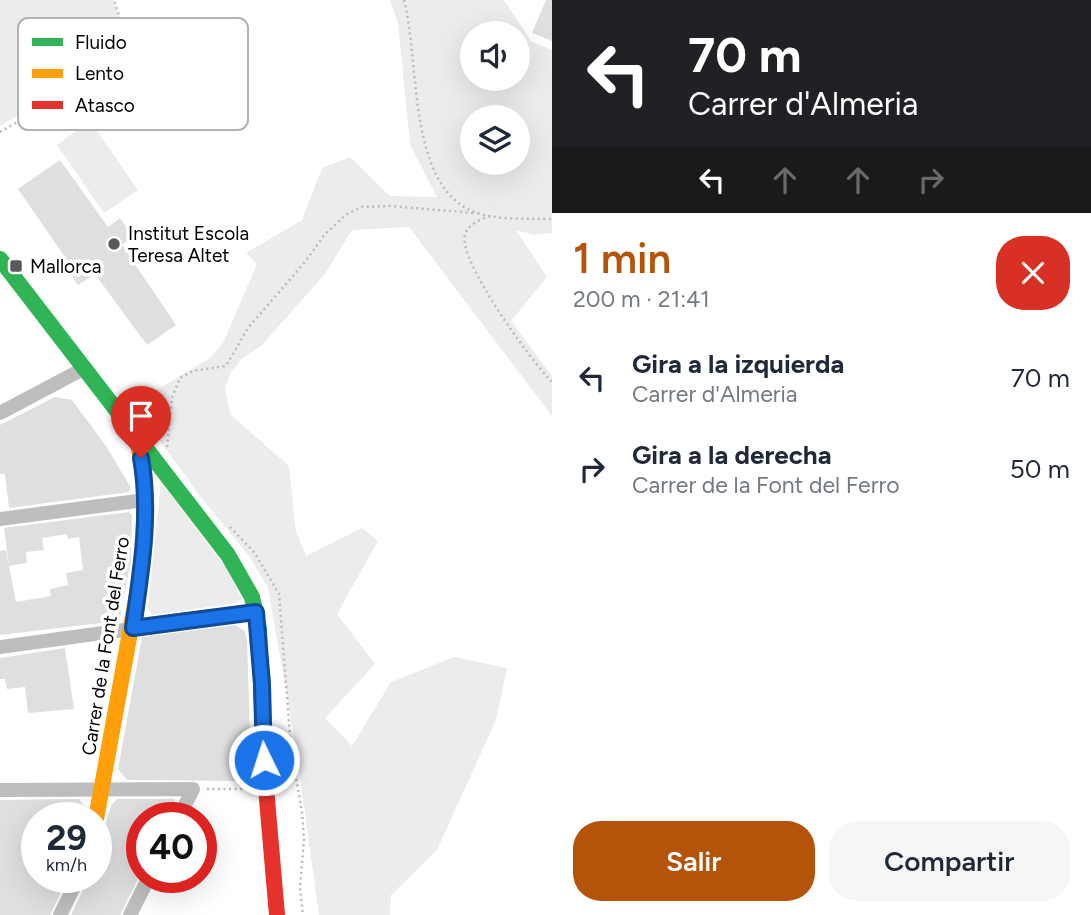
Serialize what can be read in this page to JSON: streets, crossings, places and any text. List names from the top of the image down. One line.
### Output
{"streets":{"street":["Carrer de la Font del Ferro"]},"places":{"other":["Institut Escola Teresa Altet"],"transit":["Mallorca"]},"legend":["Fluido","Lento","Atasco"],"page":{"turn":["70 m","Carrer d'Almeria"],"heading":["1 min","200 m · 21:41"],"list":[{"name":"Gira a la izquierda","note":"Carrer d'Almeria","value":"70 m"},{"name":"Gira a la derecha","note":"Carrer de la Font del Ferro","value":"50 m"}],"speed":"29 km/h","limit":"40","buttons":["Salir","Compartir"]}}
